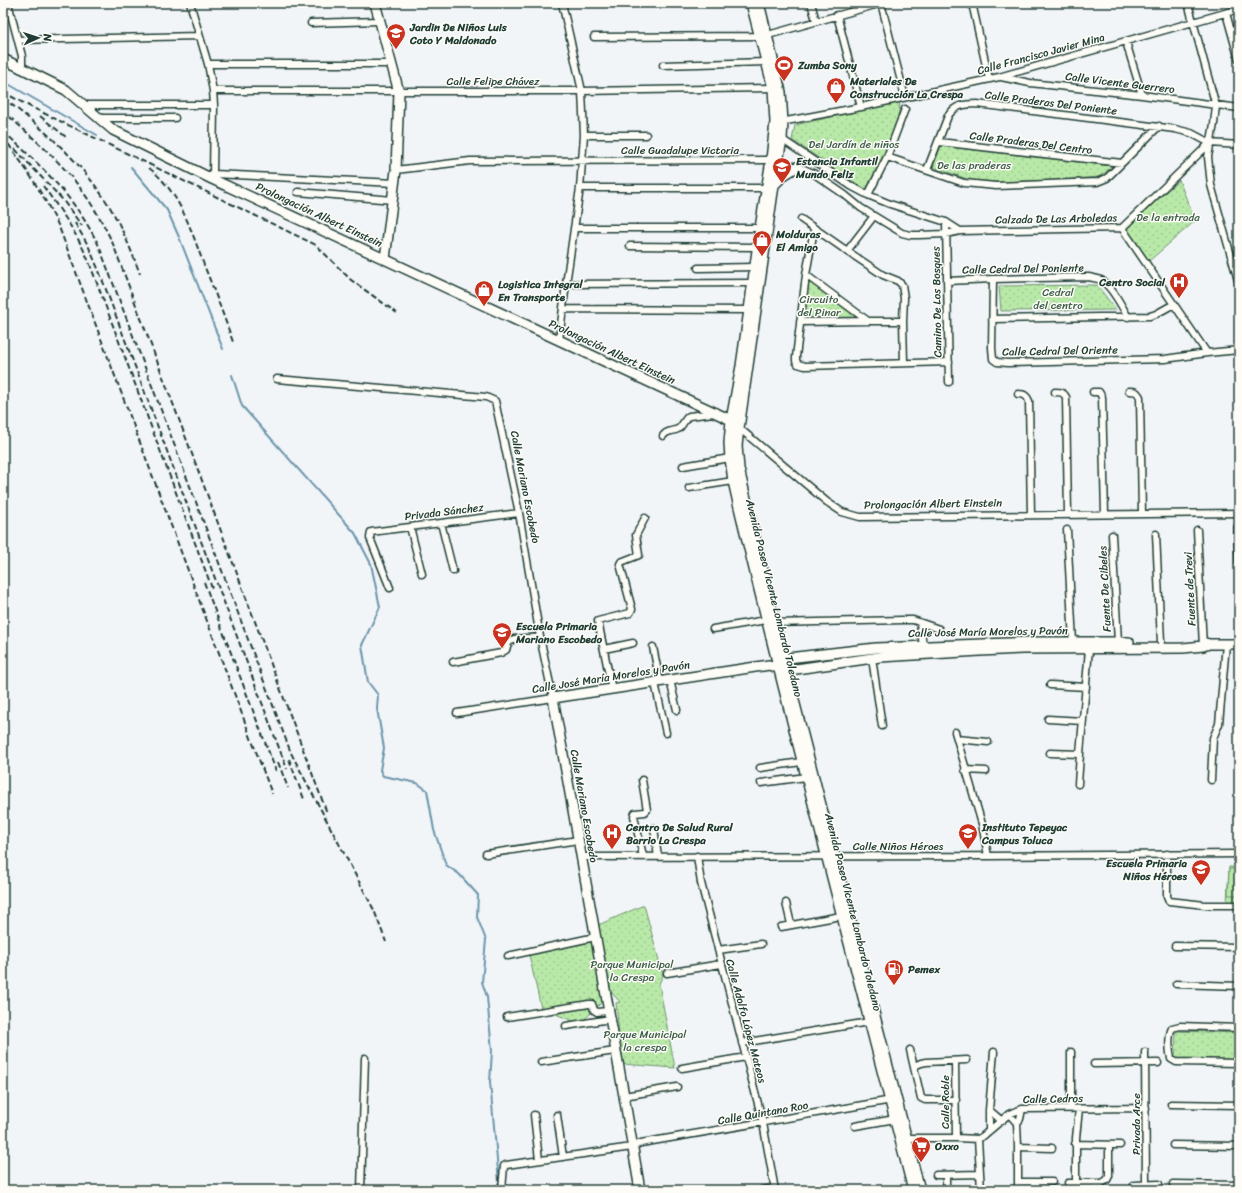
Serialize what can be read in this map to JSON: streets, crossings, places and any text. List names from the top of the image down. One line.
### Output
{"streets":{"main road":["Prolongación Albert Einstein","Calle Mariano Escobedo","Avenida Paseo Vicente Lombardo Toledano","Calle José María Morelos y Pavón"],"street":["Calle Francisco Javier Mina","Calle Felipe Chávez","Calle Vicente Guerrero","Calle Praderas Del Poniente","Calle Praderas Del Centro","Calle Guadalupe Victoria","Calzada De Las Arboledas","Calle Cedral Del Poniente","Camino De Los Bosques","Calle Cedral Del Oriente","Privada Sánchez","Fuente De Cibeles","Fuente de Trevi","Calle Niños Héroes","Calle Adolfo López Mateos","Calle Cedros","Calle Roble","Calle Quintana Roo","Privada Arce"]},"crossings":[["Calle Francisco Javier Mina","Calle Vicente Guerrero"],["Calle Francisco Javier Mina","Avenida Paseo Vicente Lombardo Toledano"],["Calle Felipe Chávez","Avenida Paseo Vicente Lombardo Toledano"],["Calle Praderas Del Poniente","Calle Praderas Del Centro"],["Calle Praderas Del Poniente","Calzada De Las Arboledas"],["Calle Guadalupe Victoria","Calzada De Las Arboledas"],["Calle Guadalupe Victoria","Avenida Paseo Vicente Lombardo Toledano"],["Prolongación Albert Einstein","Avenida Paseo Vicente Lombardo Toledano"],["Calzada De Las Arboledas","Camino De Los Bosques"],["Calzada De Las Arboledas","Avenida Paseo Vicente Lombardo Toledano"],["Calle Cedral Del Poniente","Camino De Los Bosques"],["Calle Cedral Del Poniente","Calle Cedral Del Oriente"],["Calle Mariano Escobedo","Privada Sánchez"],["Calle Mariano Escobedo","Calle José María Morelos y Pavón"],["Calle Mariano Escobedo","Calle Niños Héroes"],["Calle Mariano Escobedo","Calle Quintana Roo"],["Fuente De Cibeles","Calle José María Morelos y Pavón"],["Fuente de Trevi","Calle José María Morelos y Pavón"],["Avenida Paseo Vicente Lombardo Toledano","Calle José María Morelos y Pavón"],["Avenida Paseo Vicente Lombardo Toledano","Calle Niños Héroes"],["Avenida Paseo Vicente Lombardo Toledano","Calle Quintana Roo"],["Calle Niños Héroes","Calle Adolfo López Mateos"],["Calle Adolfo López Mateos","Calle Quintana Roo"],["Calle Cedros","Privada Arce"]],"parks":["Del Jardín de niños","De las praderas","De la entrada","Cedral del centro","Circuito del Pinar","Parque Municipal la Crespa","Parque Municipal la crespa"],"places":{"school or university":["Jardin De Niños Luis Coto Y Maldonado","Estancia Infantil Mundo Feliz","Escuela Primaria Mariano Escobedo","Instituto Tepeyac Campus Toluca","Escuela Primaria Niños Héroes"],"sports":["Zumba Sony"],"shop":["Materiales De Construcción La Crespa","Molduras El Amigo","Logistica Integral En Transporte"],"hospital":["Centro Social","Centro De Salud Rural Barrio La Crespa"],"fuel station":["Pemex"],"supermarket":["Oxxo"]},"north":"right"}
